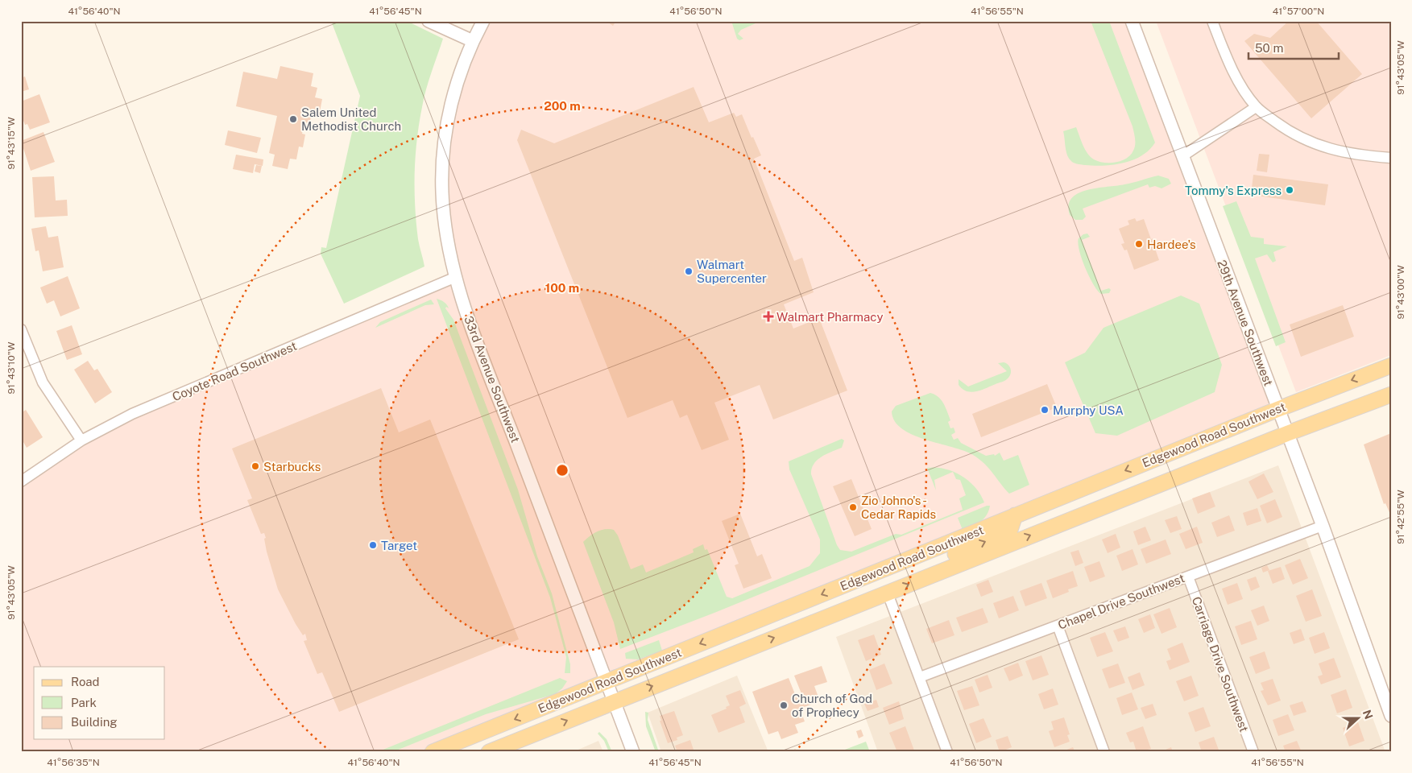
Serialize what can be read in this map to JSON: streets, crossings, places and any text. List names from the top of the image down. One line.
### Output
{"streets":{"main road":["Edgewood Road Southwest"],"street":["29th Avenue Southwest","Coyote Road Southwest","33rd Avenue Southwest","Chapel Drive Southwest","Carriage Drive Southwest"]},"crossings":[["29th Avenue Southwest","Edgewood Road Southwest"],["29th Avenue Southwest","Chapel Drive Southwest"],["Coyote Road Southwest","33rd Avenue Southwest"],["33rd Avenue Southwest","Edgewood Road Southwest"],["Chapel Drive Southwest","Carriage Drive Southwest"]],"places":{"other":["Salem United Methodist Church","Tommy's Express","Hardee's","Walmart Supercenter","Murphy USA","Starbucks","Zio Johno's - Cedar Rapids","Target","Church of God of Prophecy"],"health":["Walmart Pharmacy"]},"legend":["Road","Park","Building"],"scale_bar":"50 m","north":"right","coordinates":["41°56'40\"N","41°56'45\"N","41°56'50\"N","41°56'55\"N","41°57'00\"N","91°43'05\"W","91°43'15\"W","91°43'00\"W","91°43'10\"W","91°42'55\"W","41°56'35\"N"],"rings":["200 m","100 m"]}
